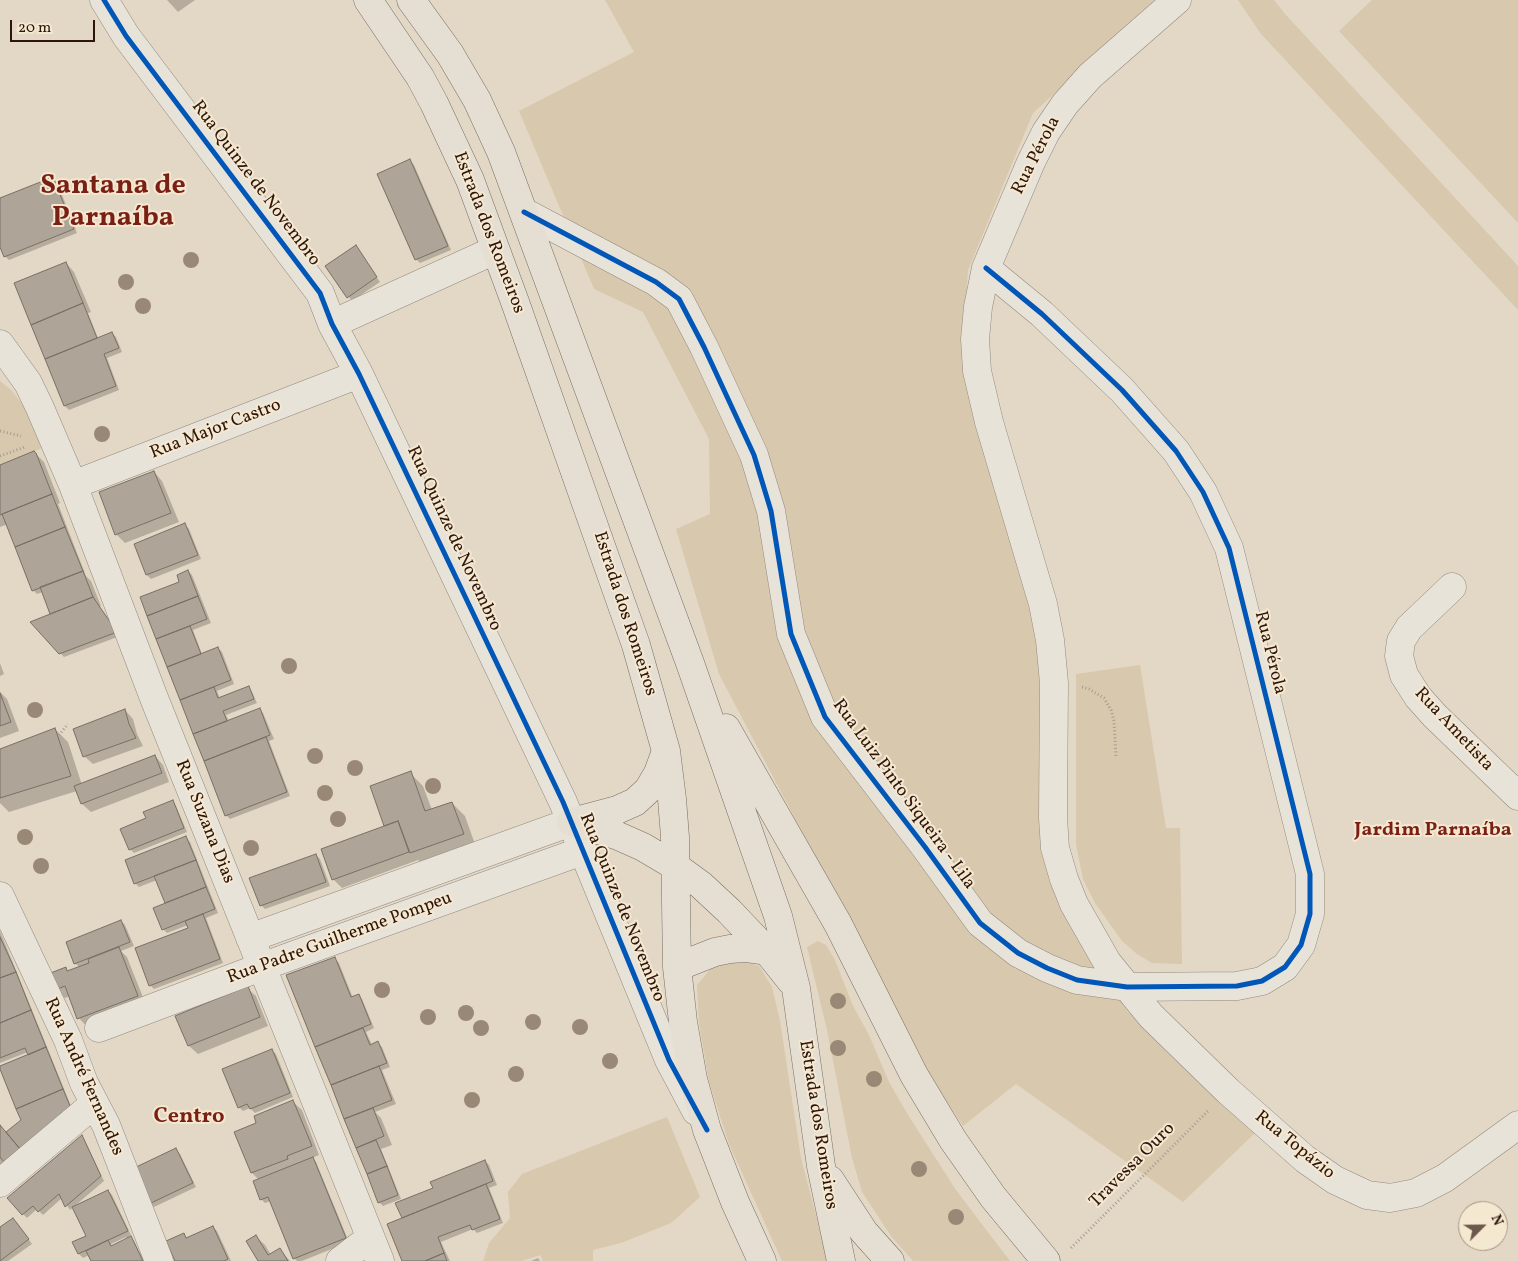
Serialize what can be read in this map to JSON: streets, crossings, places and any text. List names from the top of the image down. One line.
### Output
{"streets":{"main road":["Estrada dos Romeiros"],"street":["Rua Pérola","Rua Quinze de Novembro","Rua Major Castro","Rua Ametista","Rua Luiz Pinto Siqueira - Lila","Rua Suzana Dias","Rua Padre Guilherme Pompeu","Rua André Fernandes","Rua Topázio"],"path":["Travessa Ouro"]},"crossings":[["Rua Pérola","Rua Luiz Pinto Siqueira - Lila"],["Rua Pérola","Rua Topázio"],["Rua Quinze de Novembro","Estrada dos Romeiros"],["Rua Quinze de Novembro","Rua Major Castro"],["Rua Quinze de Novembro","Rua Padre Guilherme Pompeu"],["Rua Major Castro","Rua Suzana Dias"],["Rua Luiz Pinto Siqueira - Lila","Rua Topázio"],["Rua Suzana Dias","Rua Padre Guilherme Pompeu"],["Rua Topázio","Travessa Ouro"]],"districts":["Santana de Parnaíba","Jardim Parnaíba","Centro"],"scale_bar":"20 m","north":"top right"}
